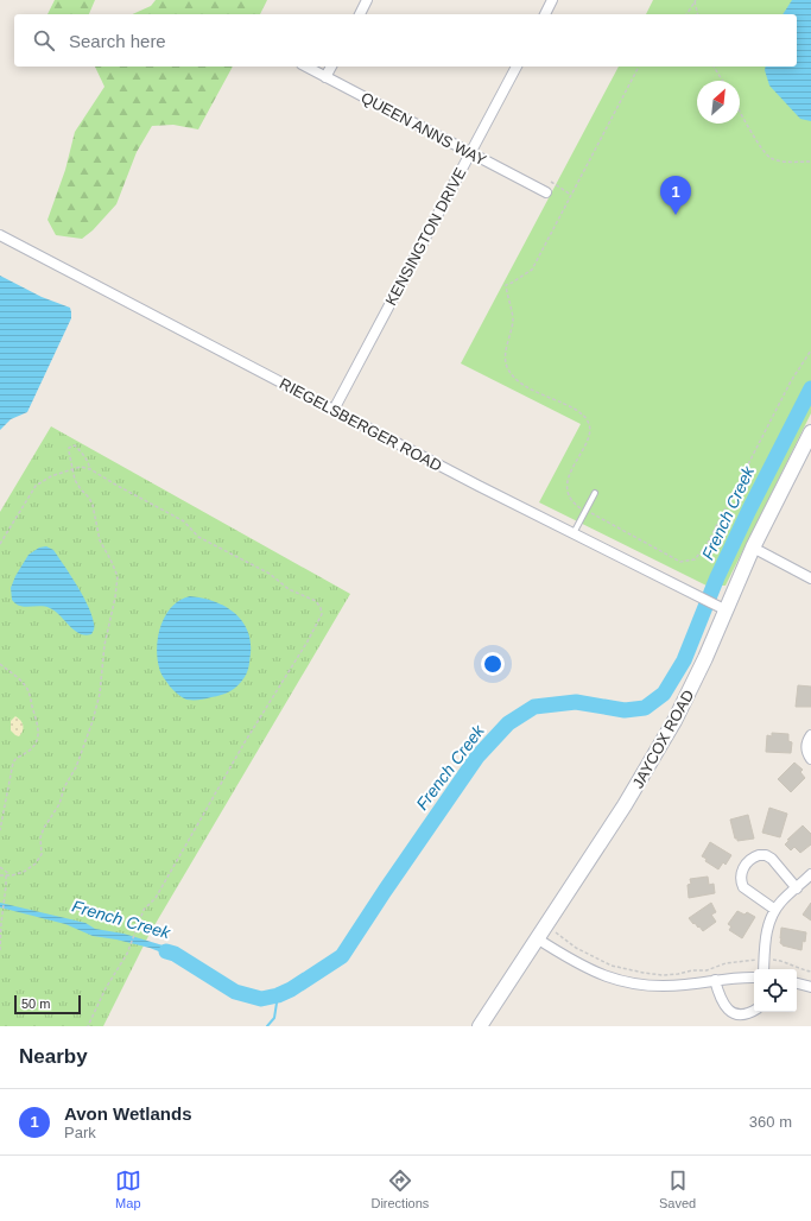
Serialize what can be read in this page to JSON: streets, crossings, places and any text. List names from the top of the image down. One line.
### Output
{"streets":{"street":["QUEEN ANNS WAY","KENSINGTON DRIVE","RIEGELSBERGER ROAD","JAYCOX ROAD"]},"crossings":[["QUEEN ANNS WAY","KENSINGTON DRIVE"],["KENSINGTON DRIVE","RIEGELSBERGER ROAD"],["RIEGELSBERGER ROAD","JAYCOX ROAD"]],"water":["French Creek"],"scale_bar":"50 m","north":"top right","page":{"search":"Search here","pins":"1","scale":"50 m","heading":"Nearby","list":[{"mark":"1","name":"Avon Wetlands","note":"Park","value":"360 m"}],"nav":["Map","Directions","Saved"]}}
